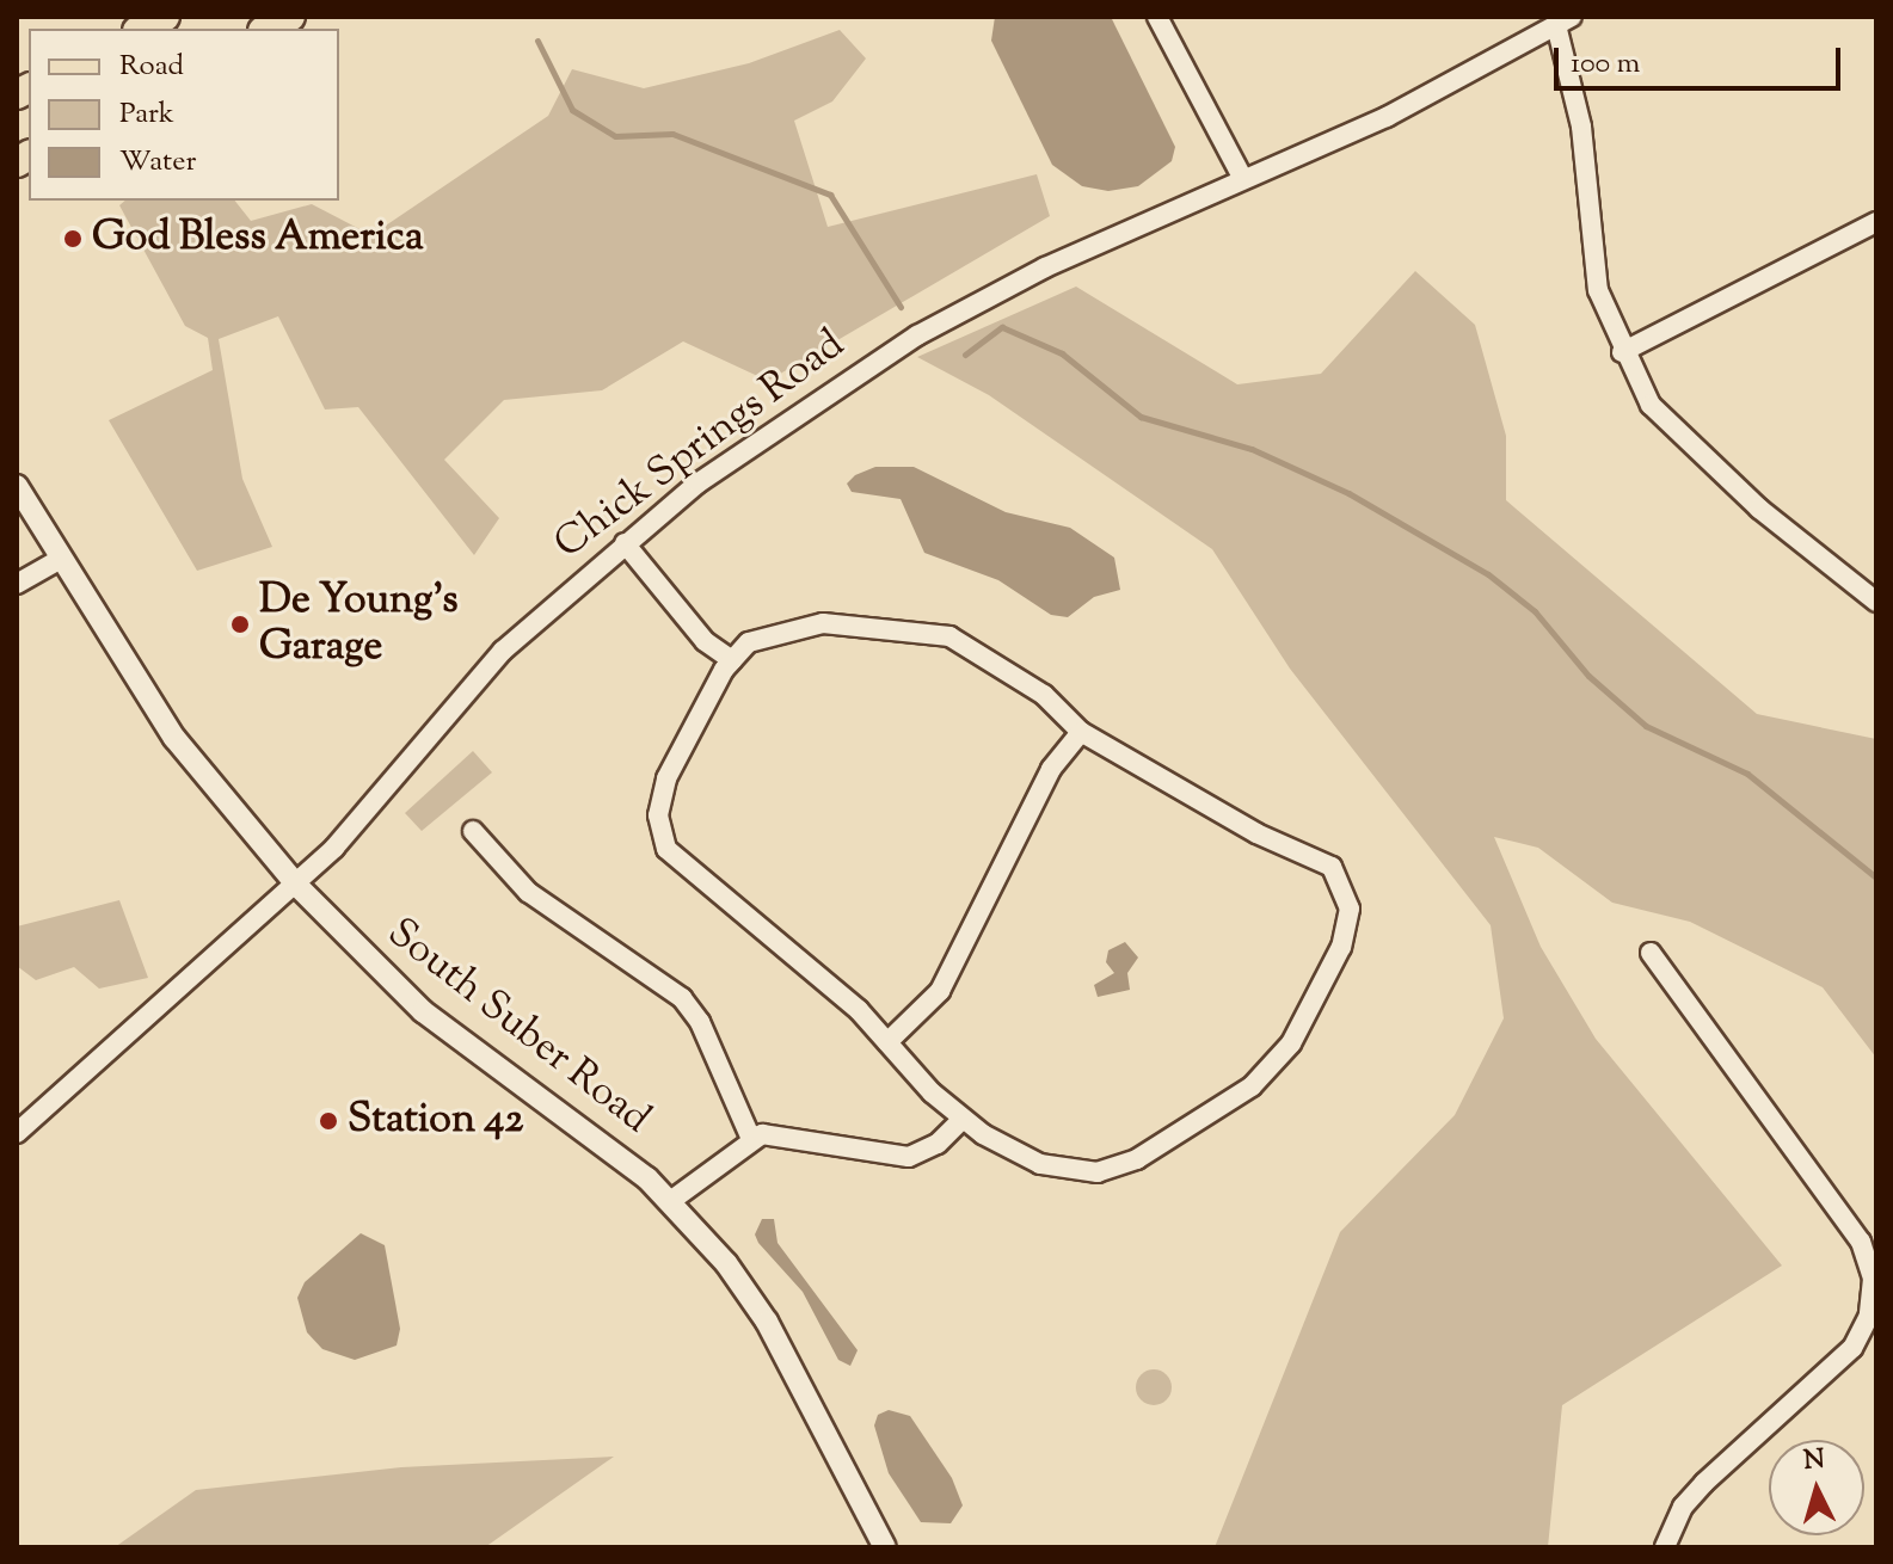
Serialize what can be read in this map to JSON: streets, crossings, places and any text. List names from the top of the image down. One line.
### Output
{"streets":{"street":["Chick Springs Road","South Suber Road"]},"crossings":[["Chick Springs Road","South Suber Road"]],"places":["God Bless America","De Young's Garage","Station 42"],"legend":["Road","Park","Water"],"scale_bar":"100 m","north":"top"}
